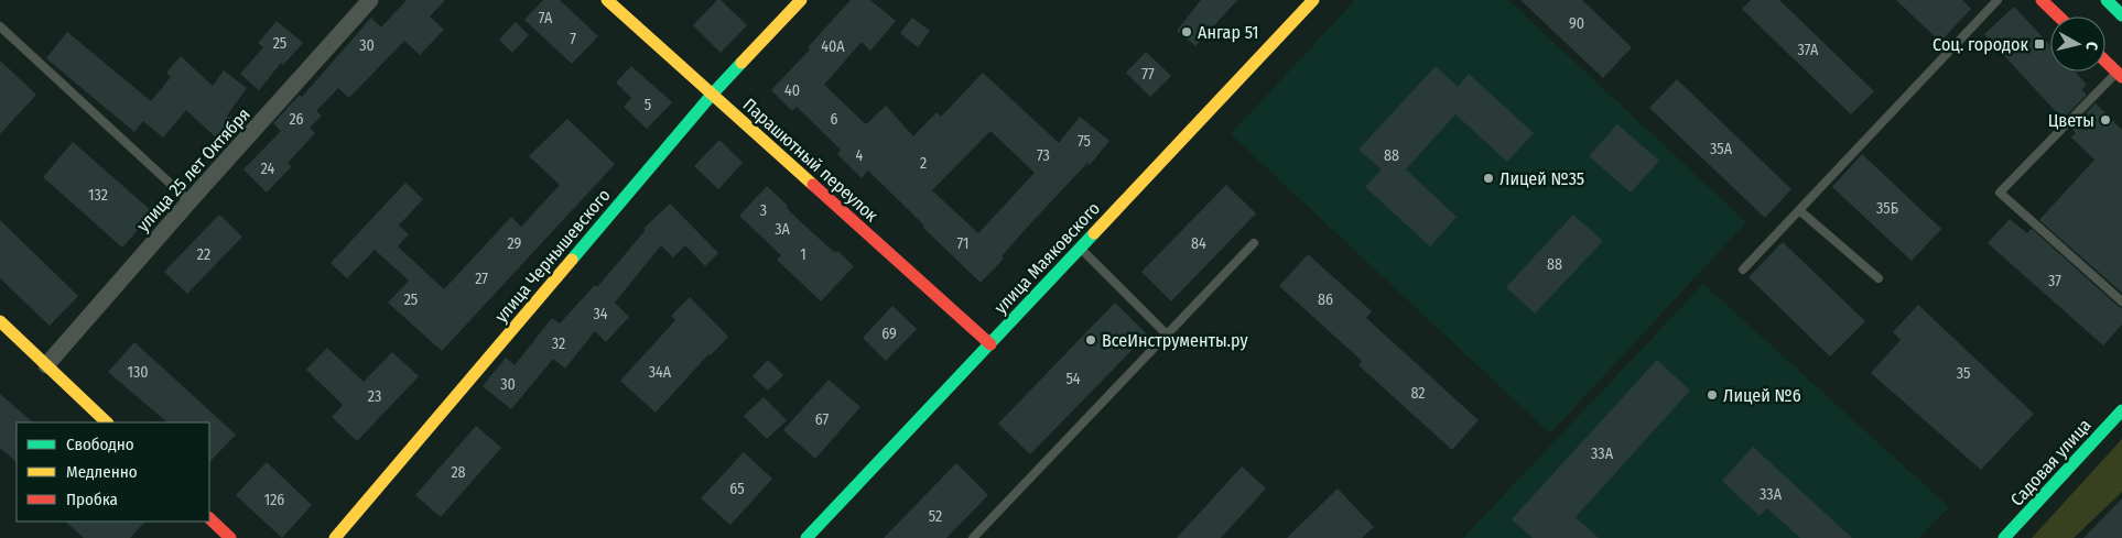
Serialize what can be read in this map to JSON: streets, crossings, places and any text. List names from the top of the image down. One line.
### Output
{"streets":{"street":["Парашютный переулок","улица 25 лет Октября","улица Чернышевского","улица Маяковского","Садовая улица"]},"crossings":[["Парашютный переулок","улица Чернышевского"],["Парашютный переулок","улица Маяковского"]],"places":{"other":["Ангар 51","Цветы","Лицей №35","ВсеИнструменты.ру","Лицей №6"],"transit":["Соц. городок"]},"house_numbers":["7А","90","7","25","30","40А","37А","77","40","5","26","6","75","35А","4","73","88","2","24","132","35Б","3","3А","29","71","84","22","1","88","27","37","25","86","34","69","32","130","34А","35","54","30","82","23","67","33А","28","65","33А","126","52"],"legend":["Свободно","Медленно","Пробка"],"north":"right"}
